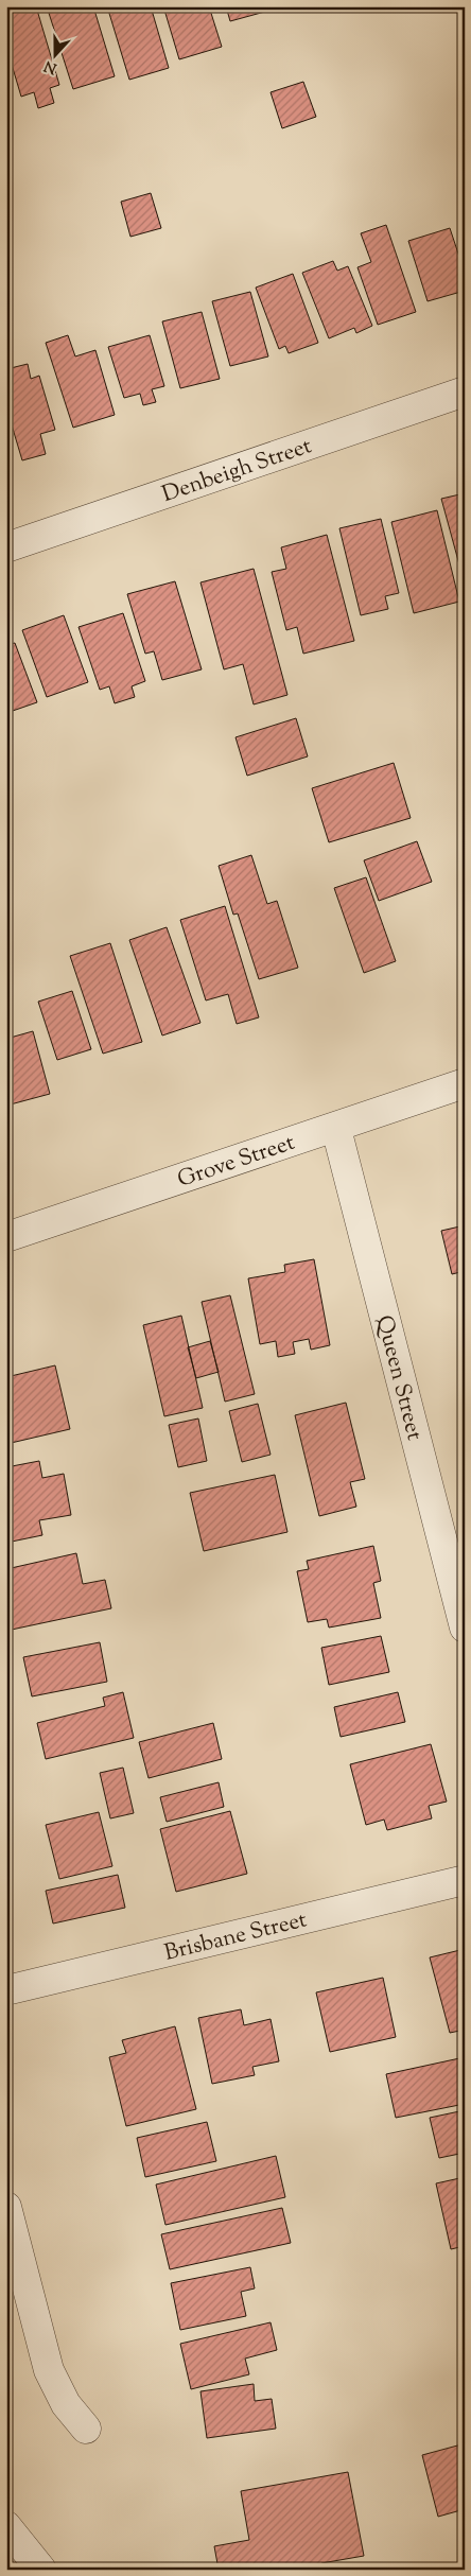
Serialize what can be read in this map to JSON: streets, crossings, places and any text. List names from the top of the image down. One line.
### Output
{"streets":{"street":["Denbeigh Street","Grove Street","Queen Street","Brisbane Street"]},"crossings":[["Grove Street","Queen Street"]],"north":"bottom"}
